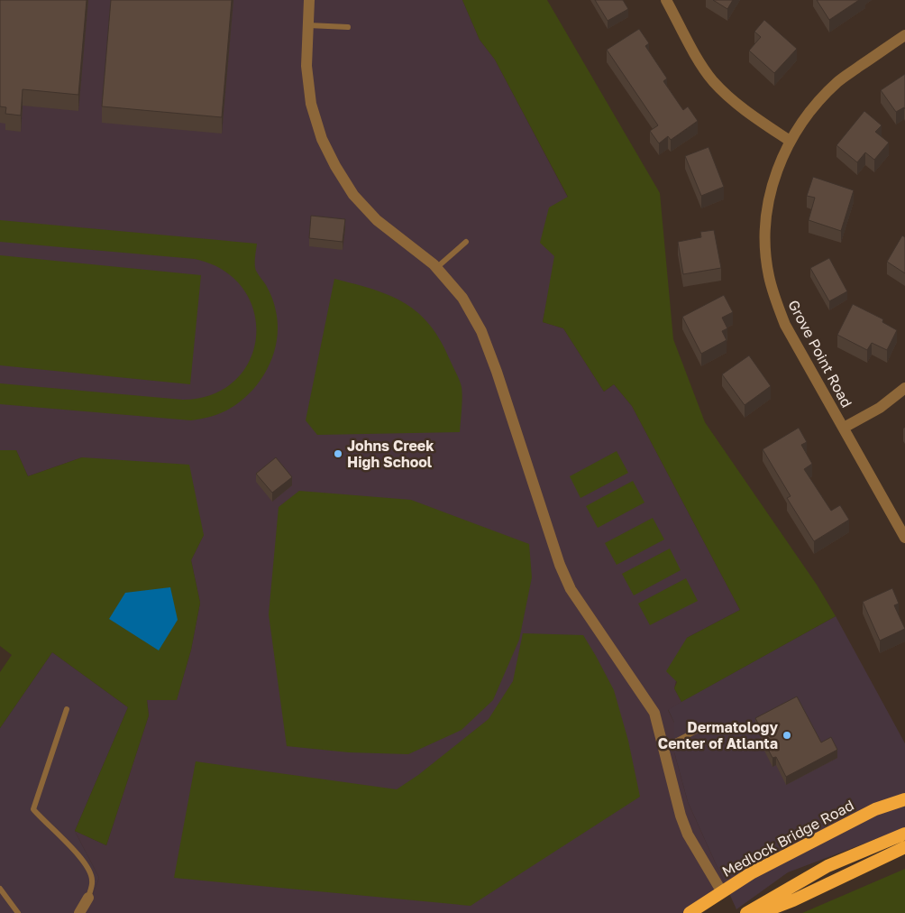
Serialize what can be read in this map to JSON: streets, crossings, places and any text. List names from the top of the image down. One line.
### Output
{"streets":{"highway":["Medlock Bridge Road"],"street":["Grove Point Road"]},"places":["Johns Creek High School","Dermatology Center of Atlanta"]}
